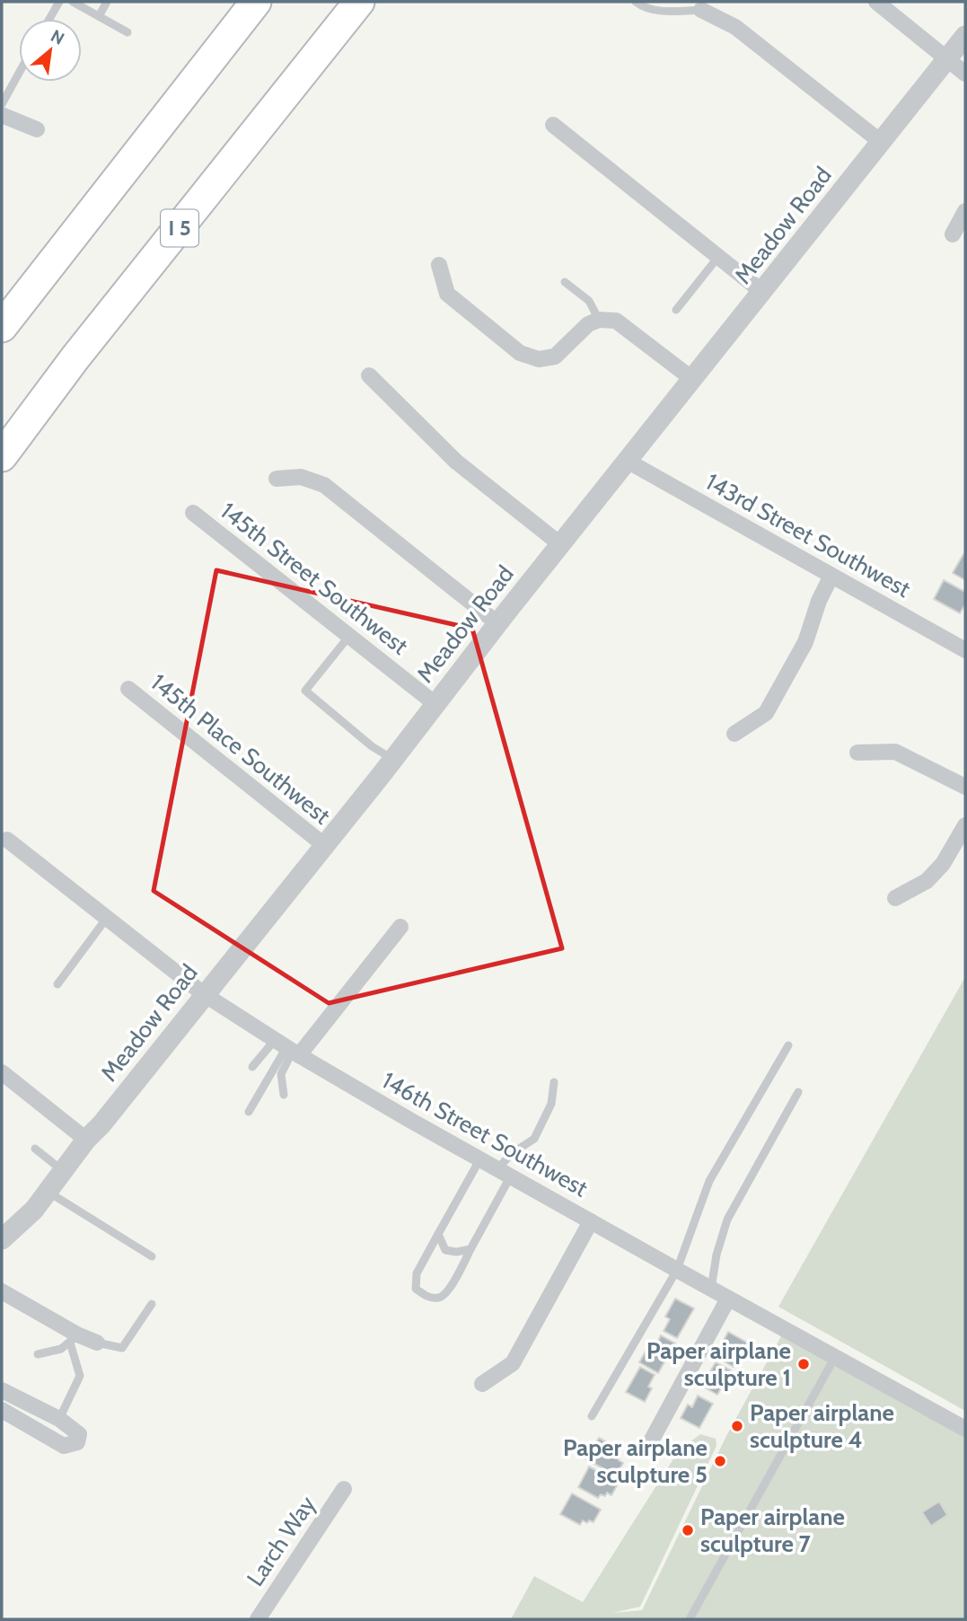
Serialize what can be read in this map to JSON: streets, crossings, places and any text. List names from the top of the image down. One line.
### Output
{"streets":{"highway":["I 5"],"street":["Meadow Road","143rd Street Southwest","145th Street Southwest","145th Place Southwest","146th Street Southwest","Larch Way"]},"crossings":[["Meadow Road","143rd Street Southwest"],["Meadow Road","145th Street Southwest"],["Meadow Road","145th Place Southwest"],["Meadow Road","146th Street Southwest"]],"places":["Paper airplane sculpture 1","Paper airplane sculpture 4","Paper airplane sculpture 5","Paper airplane sculpture 7"],"north":"top right"}
